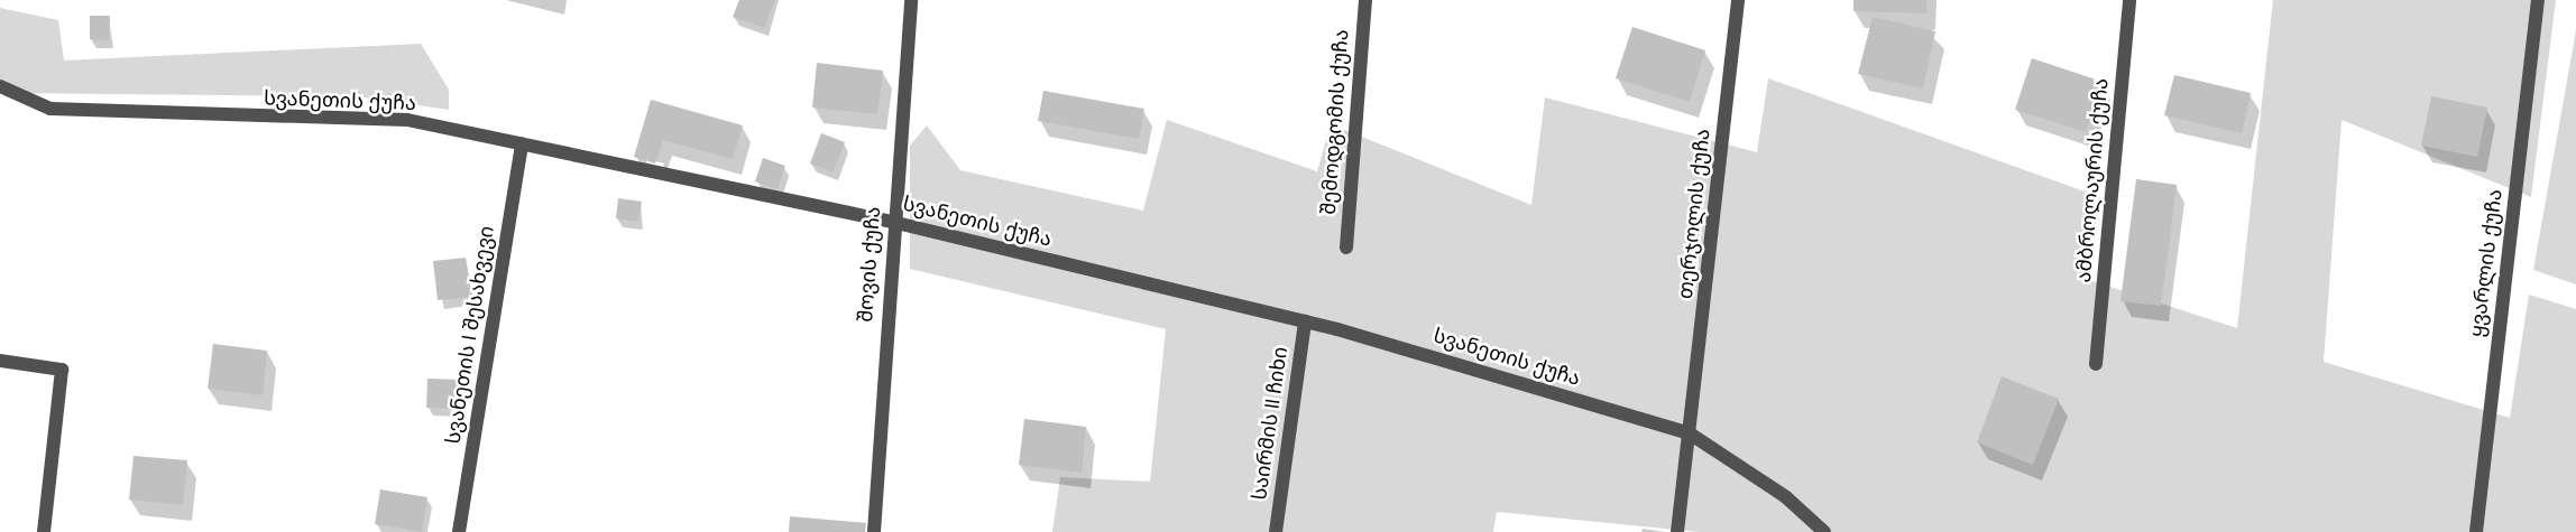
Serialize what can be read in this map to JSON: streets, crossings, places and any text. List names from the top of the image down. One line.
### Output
{"streets":{"street":["სვანეთის ქუჩა","შემოდგომის ქუჩა","ამბროლაურის ქუჩა","თერჯოლის ქუჩა","ყვარლის ქუჩა","შოვის ქუჩა","სვანეთის I შესახვევი","საირმის II ჩიხი"]},"crossings":[["სვანეთის ქუჩა","თერჯოლის ქუჩა"],["სვანეთის ქუჩა","შოვის ქუჩა"],["სვანეთის ქუჩა","სვანეთის I შესახვევი"],["სვანეთის ქუჩა","საირმის II ჩიხი"]]}
